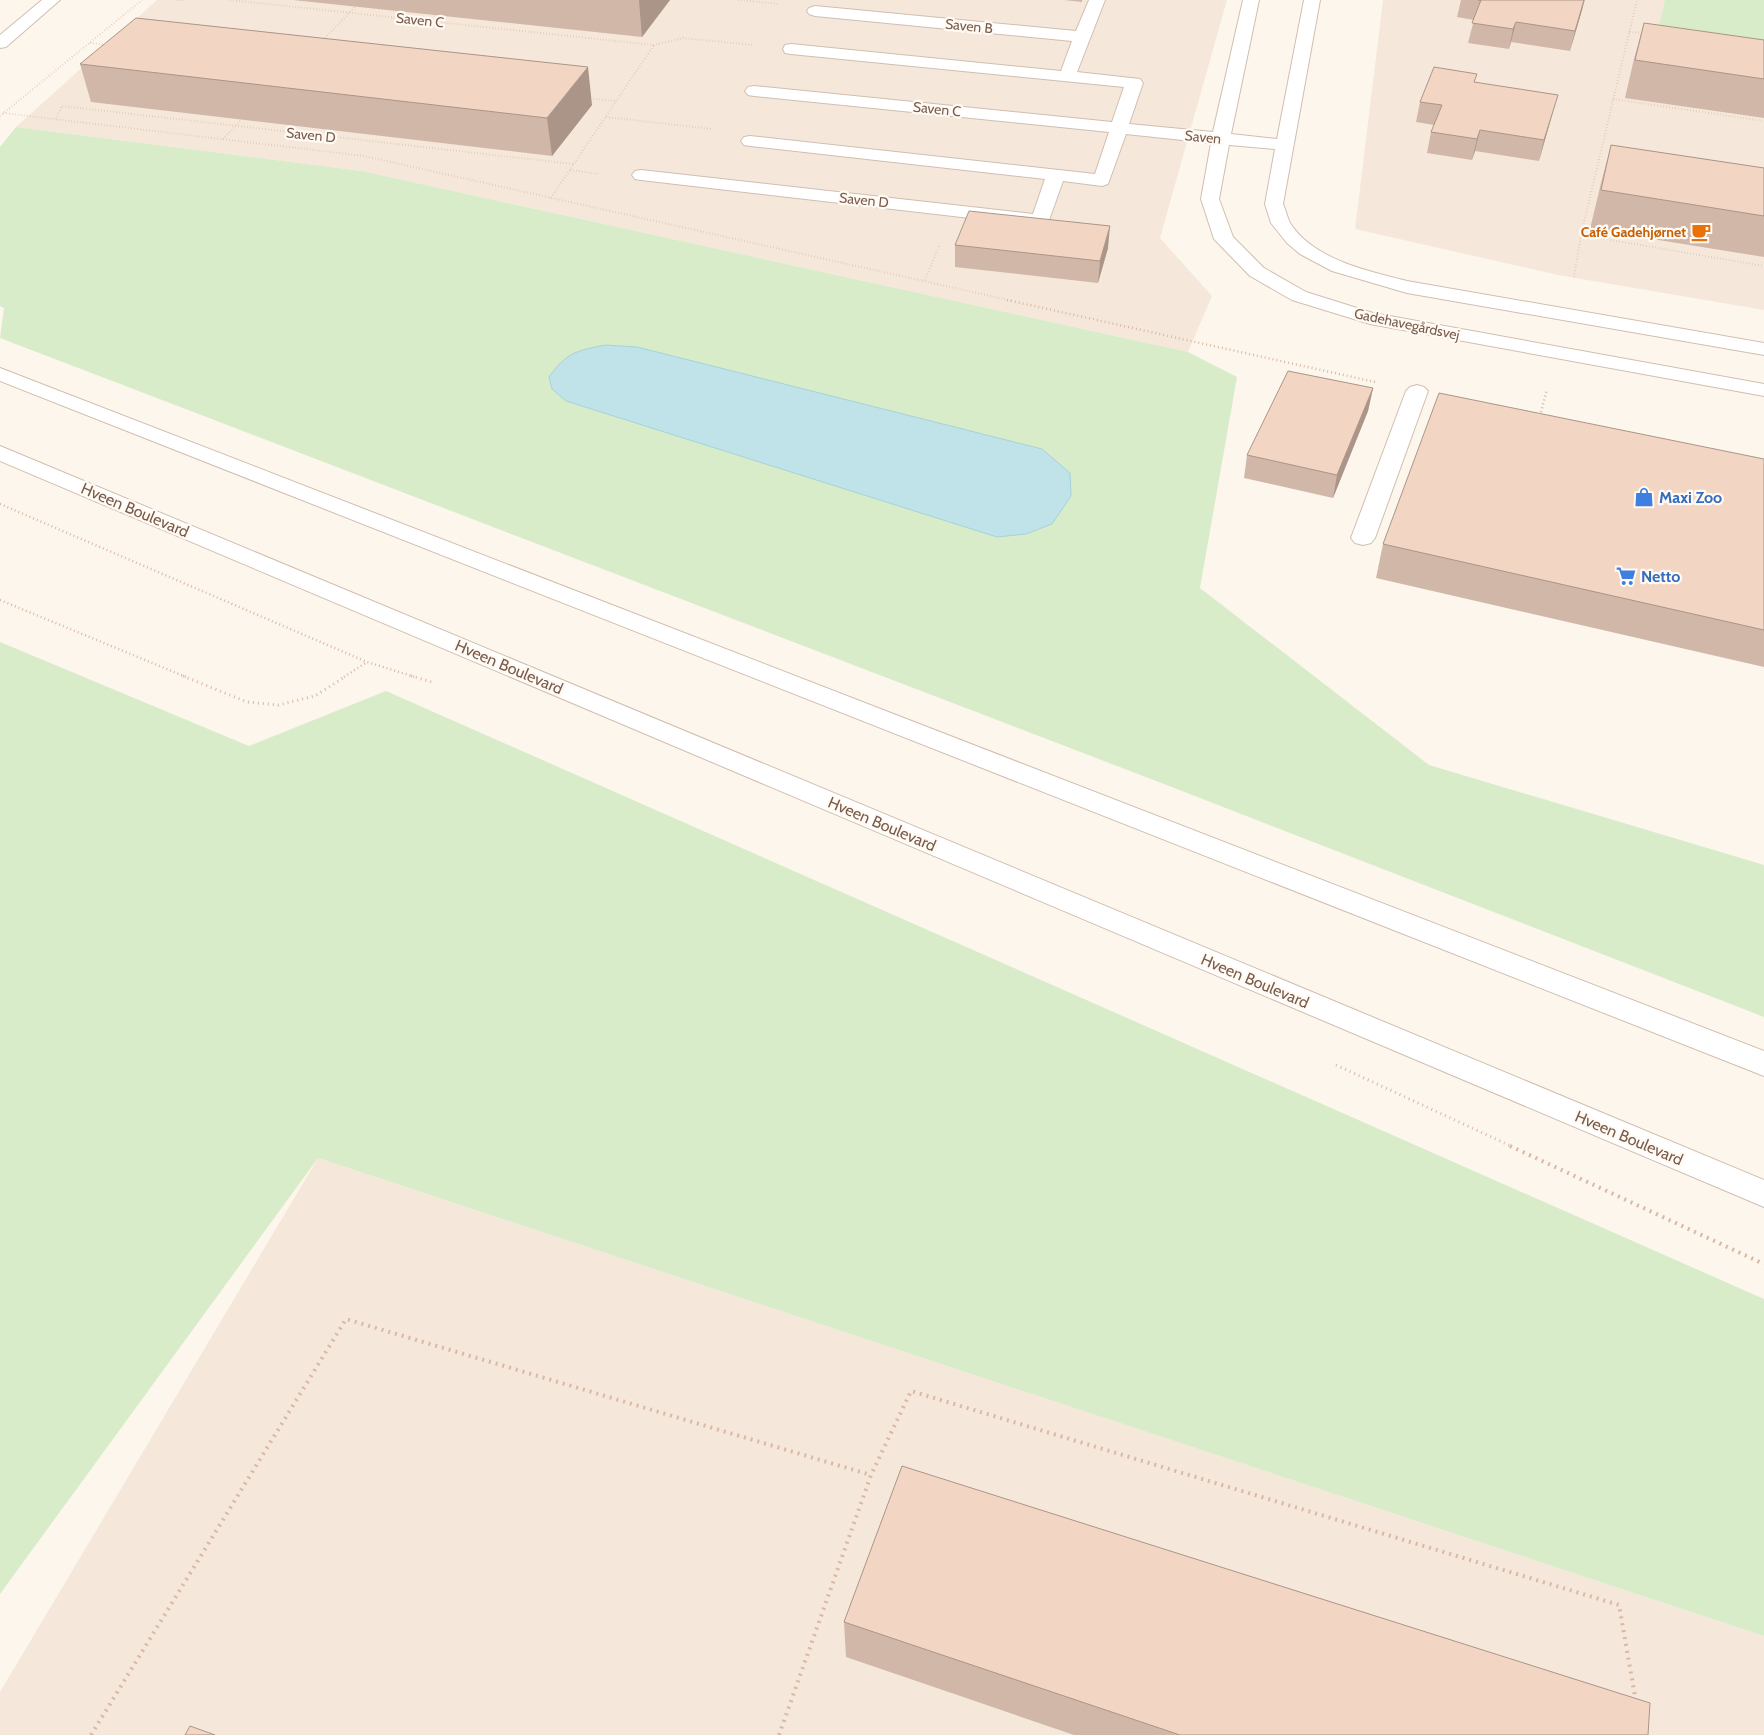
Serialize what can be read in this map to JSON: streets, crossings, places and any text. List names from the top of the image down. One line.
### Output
{"streets":{"street":["Saven C","Saven B","Saven D","Saven","Gadehavegårdsvej","Hveen Boulevard"]},"crossings":[["Saven C","Saven"],["Saven","Gadehavegårdsvej"]],"places":{"cafe":["Café Gadehjørnet"],"shop":["Maxi Zoo"],"supermarket":["Netto"]}}
